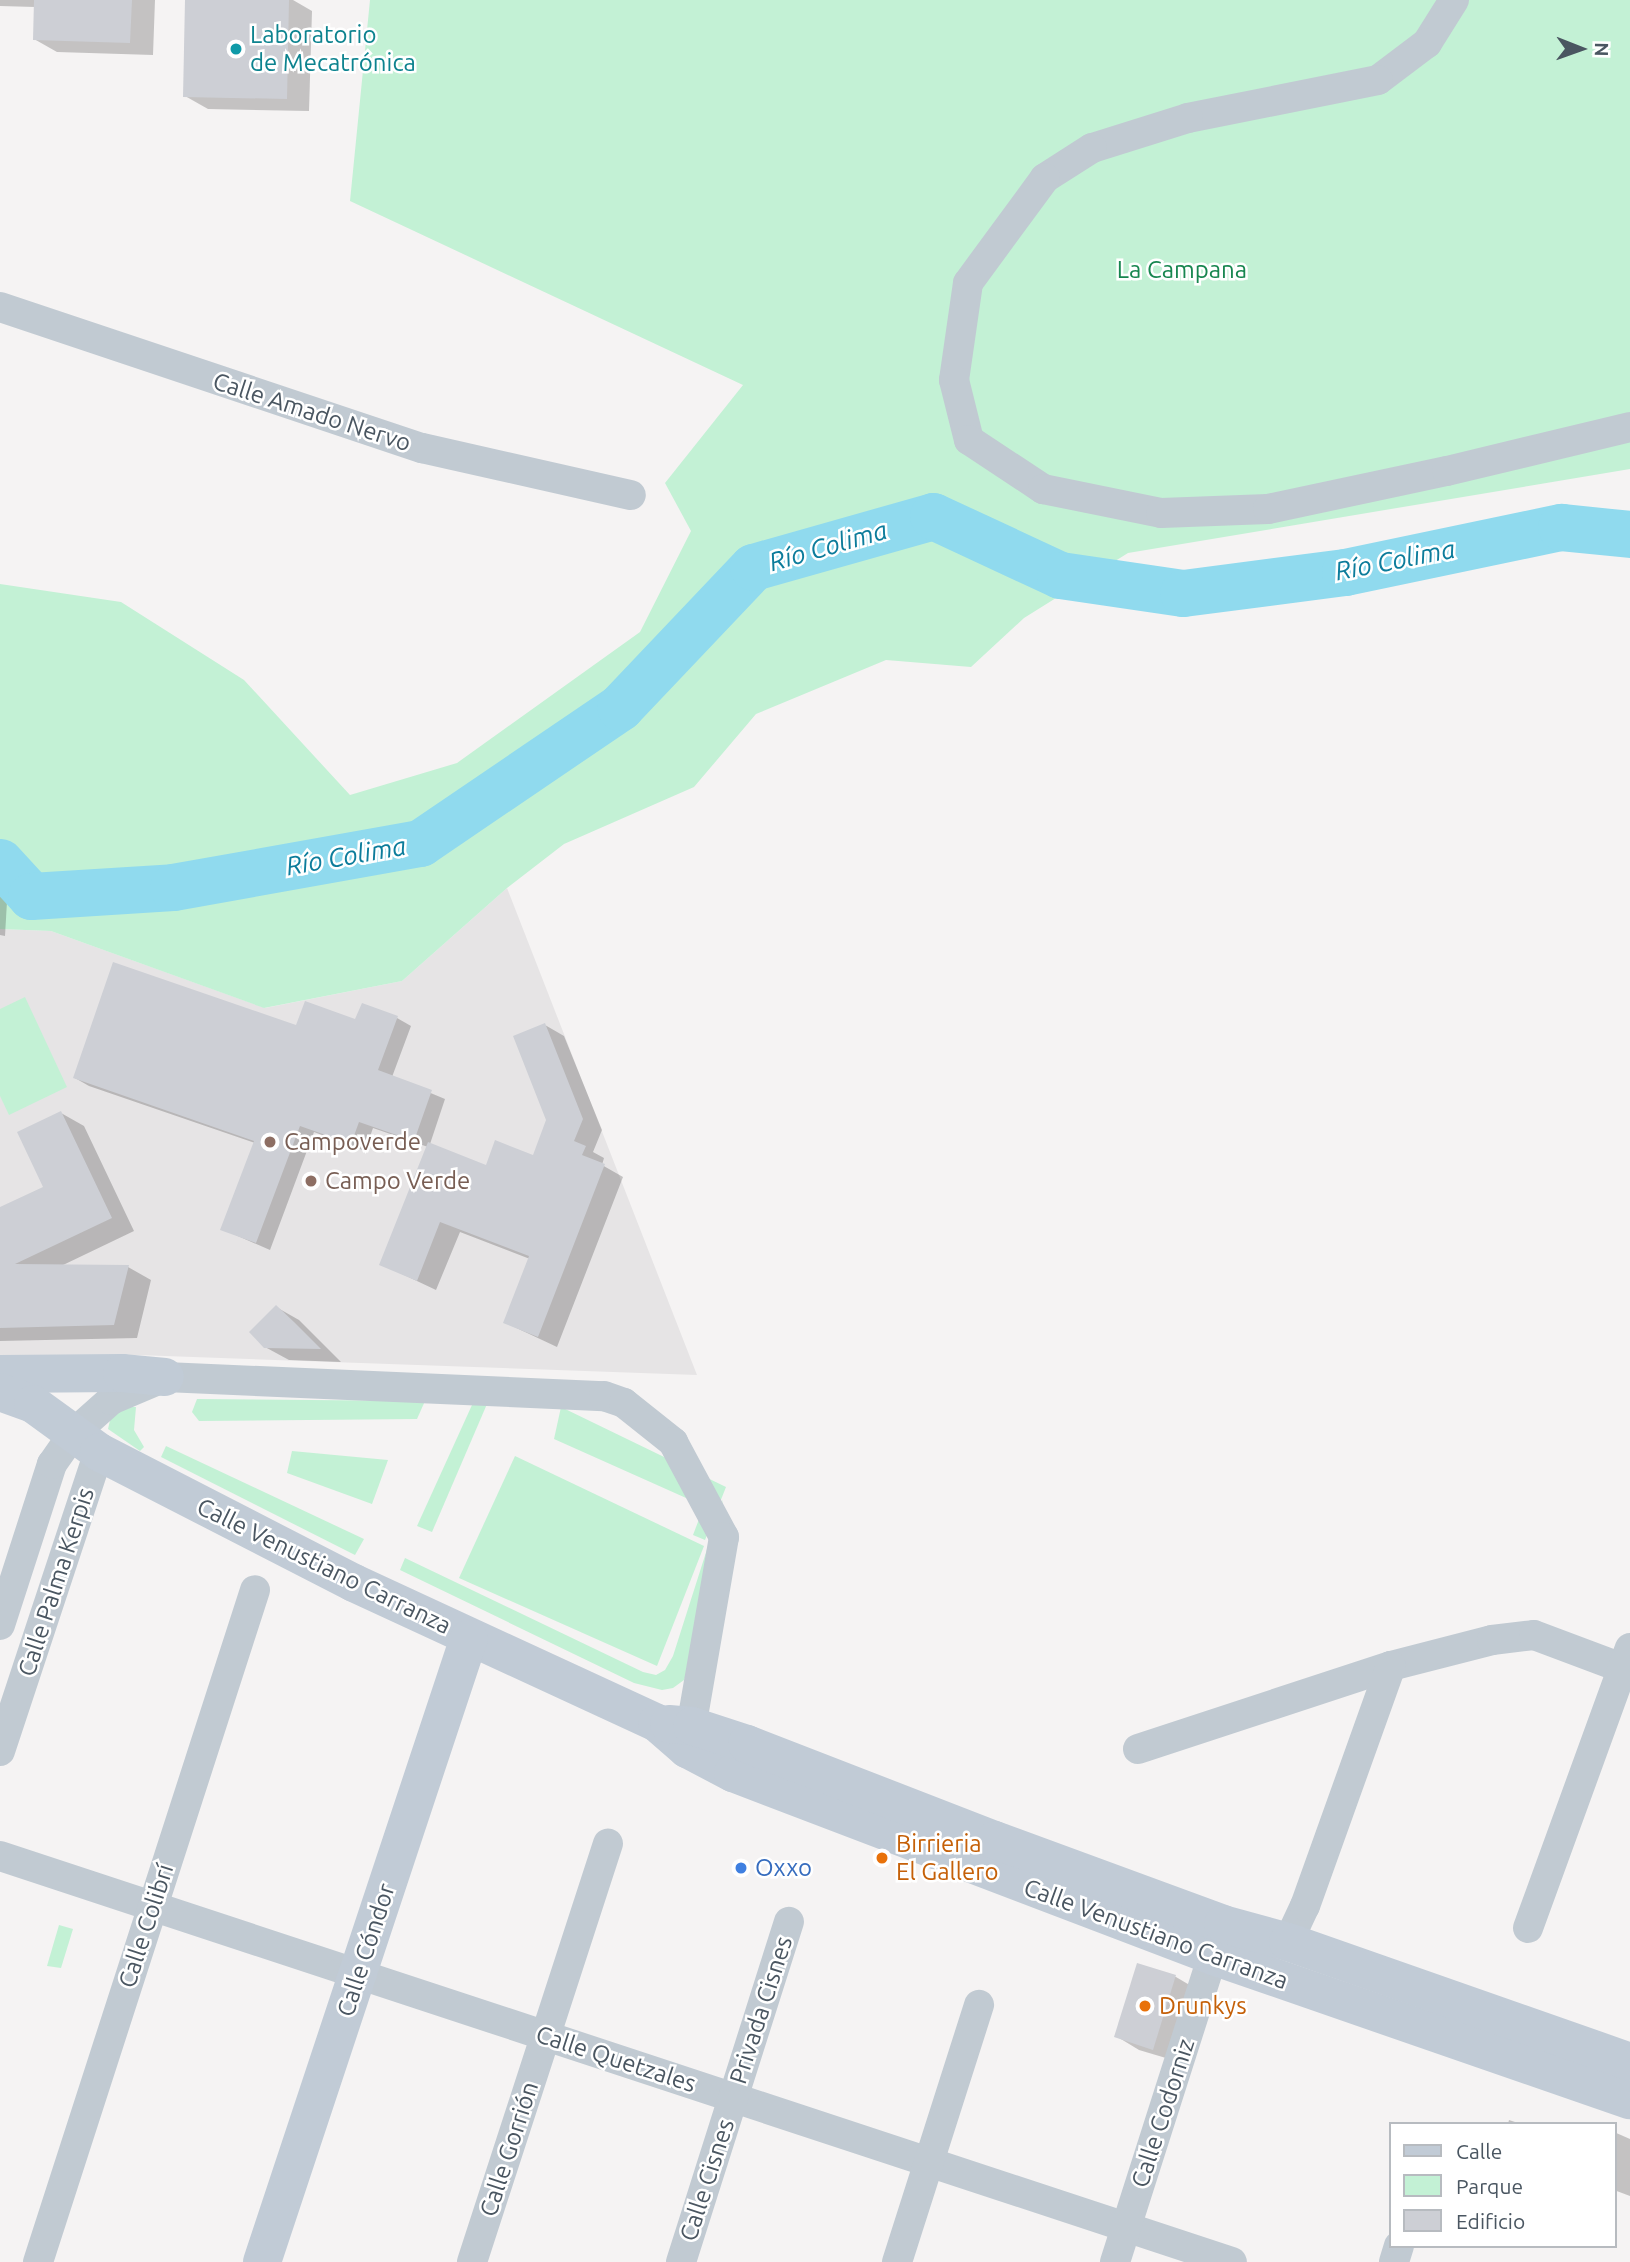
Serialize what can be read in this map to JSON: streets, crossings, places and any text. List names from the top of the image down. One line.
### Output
{"streets":{"street":["Calle Amado Nervo","Calle Venustiano Carranza","Calle Palma Kerpis","Calle Colibrí","Calle Cóndor","Privada Cisnes","Calle Quetzales","Calle Codorniz","Calle Gorrión","Calle Cisnes"]},"crossings":[["Calle Venustiano Carranza","Calle Palma Kerpis"],["Calle Venustiano Carranza","Calle Cóndor"],["Calle Venustiano Carranza","Calle Codorniz"],["Calle Colibrí","Calle Quetzales"],["Calle Cóndor","Calle Quetzales"],["Privada Cisnes","Calle Quetzales"],["Privada Cisnes","Calle Cisnes"],["Calle Quetzales","Calle Codorniz"],["Calle Quetzales","Calle Gorrión"],["Calle Quetzales","Calle Cisnes"]],"water":["Río Colima"],"parks":["La Campana"],"places":["Laboratorio de Mecatrónica","Campoverde","Campo Verde","Birrieria El Gallero","Oxxo","Drunkys"],"legend":["Calle","Parque","Edificio"],"north":"right"}
